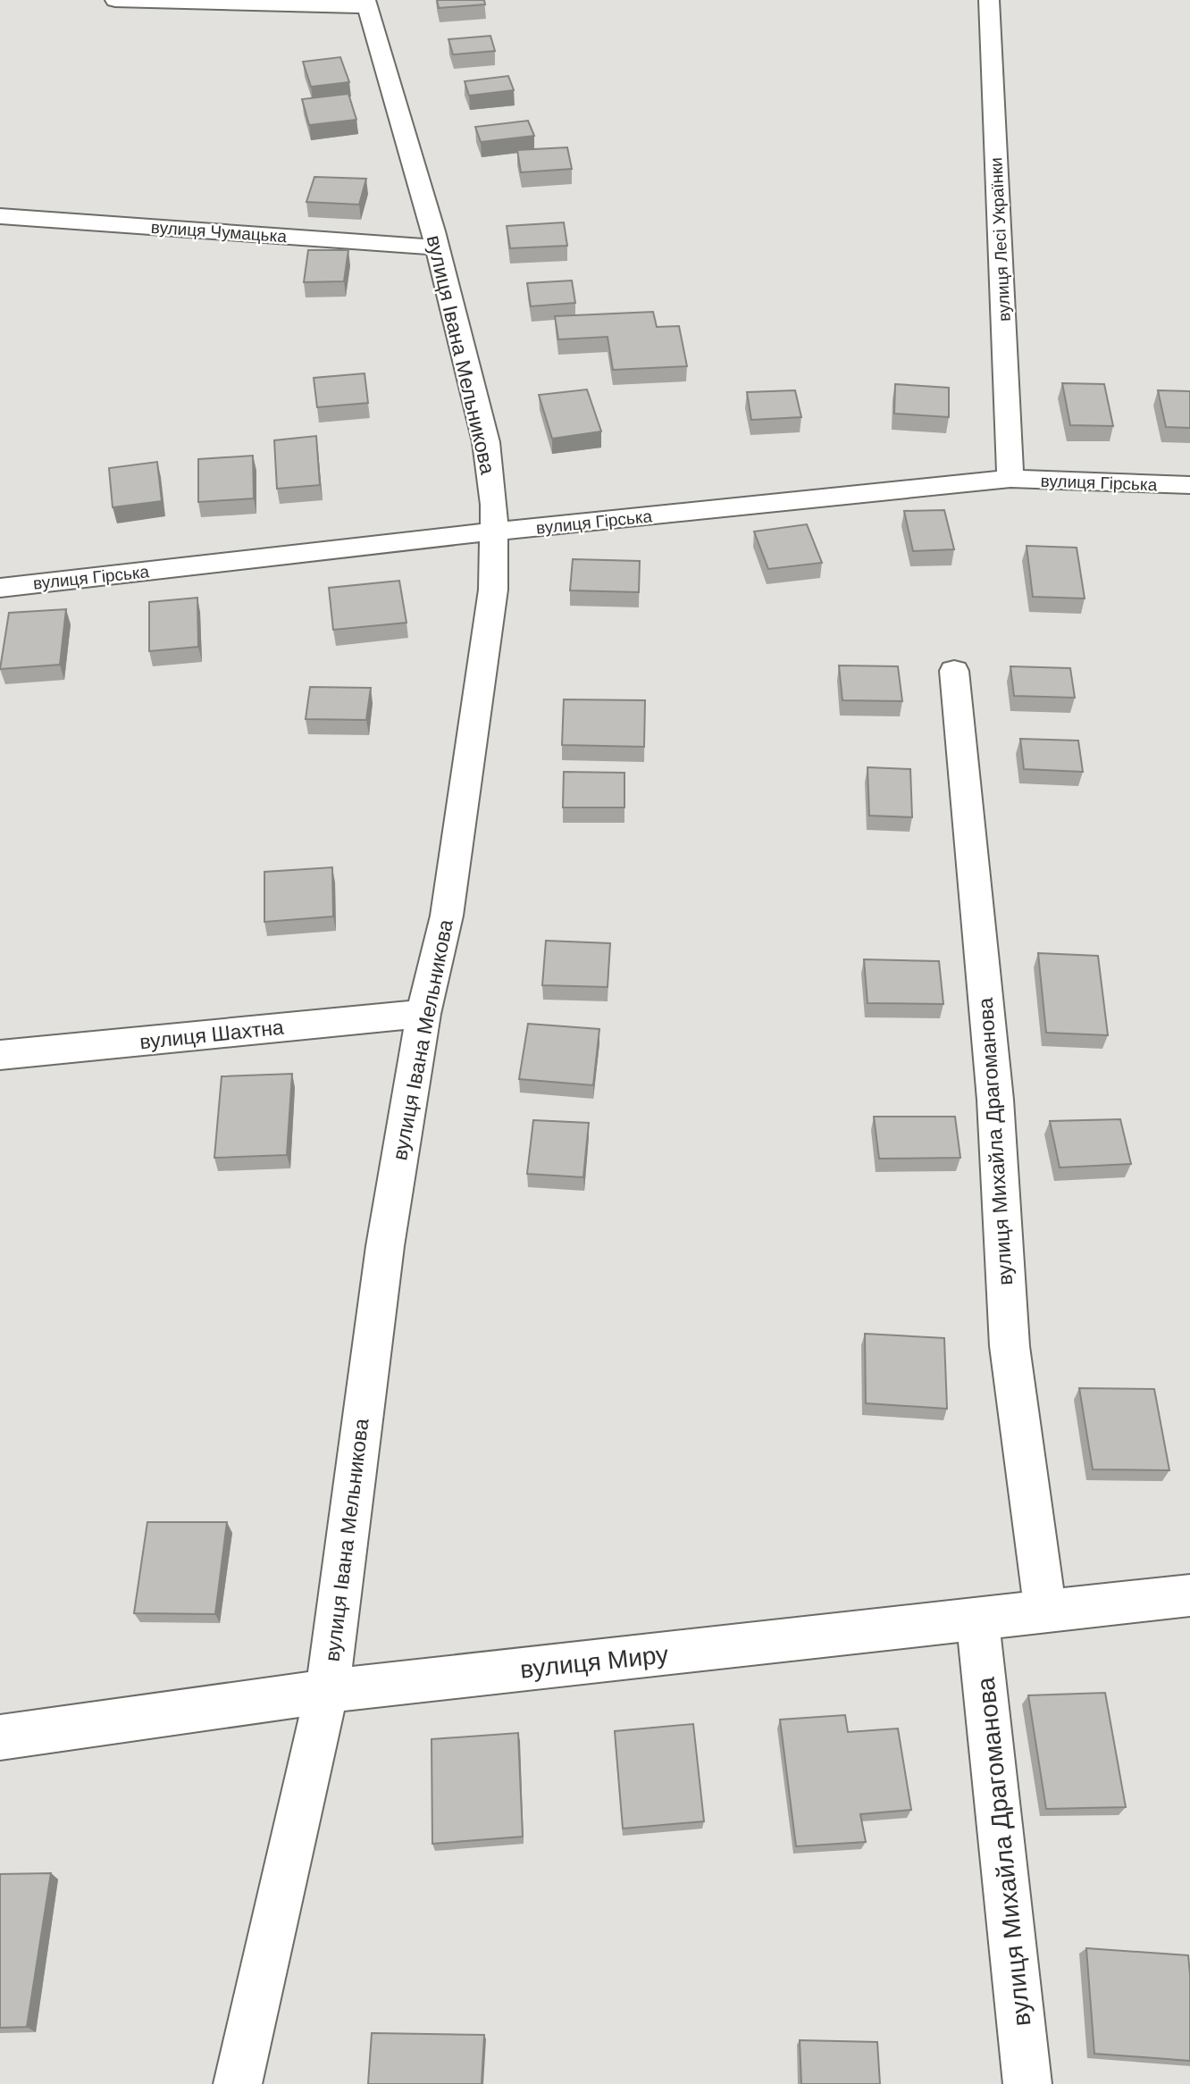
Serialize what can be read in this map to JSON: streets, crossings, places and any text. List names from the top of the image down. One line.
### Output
{"streets":{"street":["вулиця Чумацька","вулиця Лесі Українки","вулиця Івана Мельникова","вулиця Гірська","вулиця Шахтна","вулиця Михайла Драгоманова","вулиця Миру"]},"crossings":[["вулиця Чумацька","вулиця Івана Мельникова"],["вулиця Лесі Українки","вулиця Гірська"],["вулиця Івана Мельникова","вулиця Гірська"],["вулиця Івана Мельникова","вулиця Шахтна"],["вулиця Івана Мельникова","вулиця Миру"],["вулиця Михайла Драгоманова","вулиця Миру"]]}
